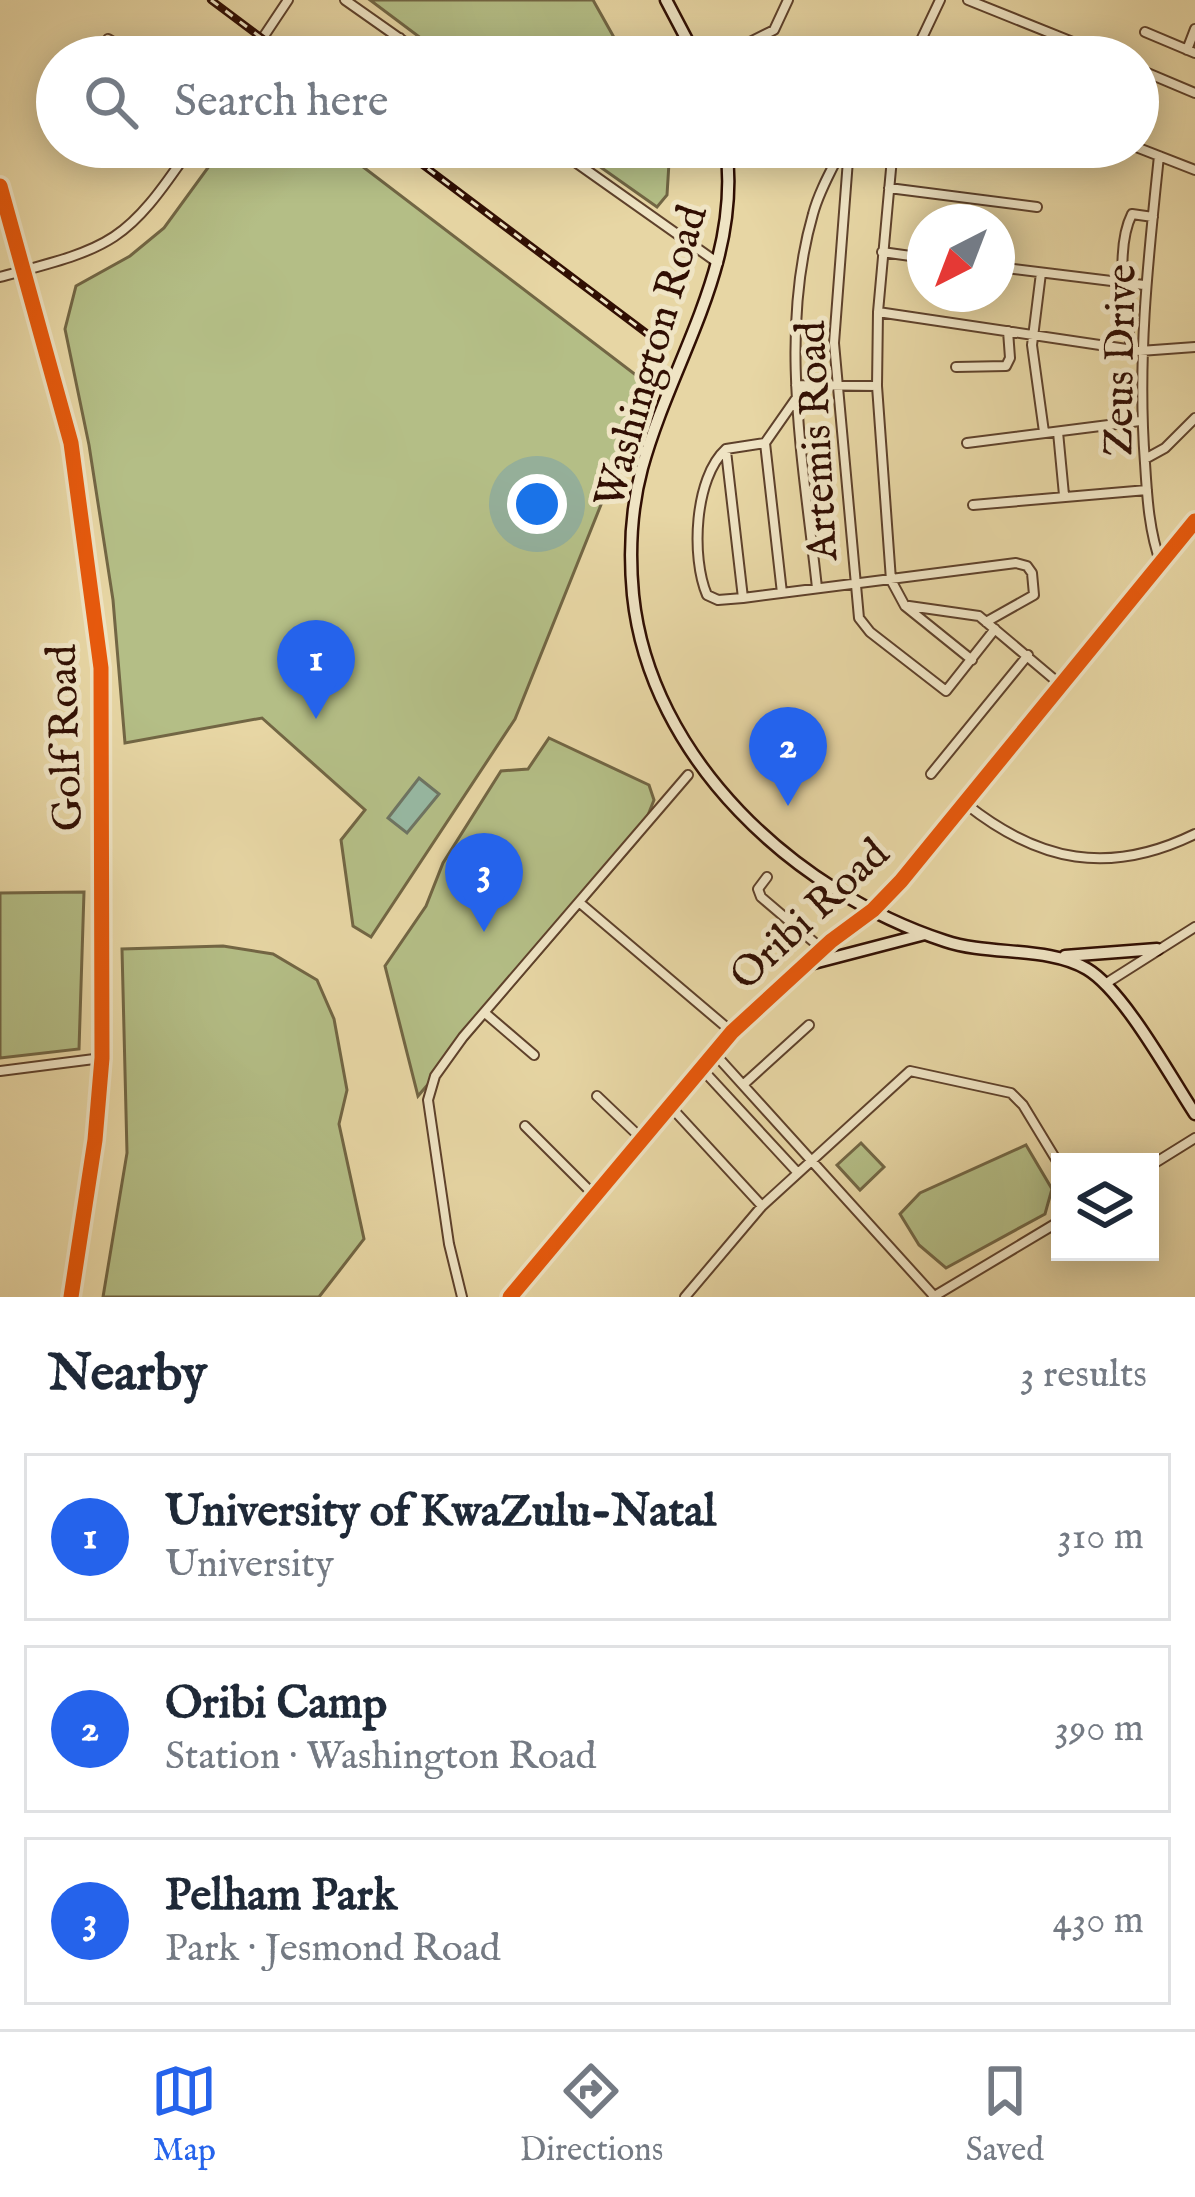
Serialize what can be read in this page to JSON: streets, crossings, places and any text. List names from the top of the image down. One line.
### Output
{"streets":{"main road":["Washington Road","Oribi Road"],"street":["Zeus Drive","Artemis Road","Golf Road"]},"crossings":[["Washington Road","Oribi Road"],["Zeus Drive","Oribi Road"]],"north":"bottom left","page":{"search":"Search here","pins":["1","2","3"],"heading":["Nearby","3 results"],"list":[{"mark":"1","name":"University of KwaZulu-Natal","note":"University","value":"310 m"},{"mark":"2","name":"Oribi Camp","note":"Station · Washington Road","value":"390 m"},{"mark":"3","name":"Pelham Park","note":"Park · Jesmond Road","value":"430 m"}],"nav":["Map","Directions","Saved"]}}
